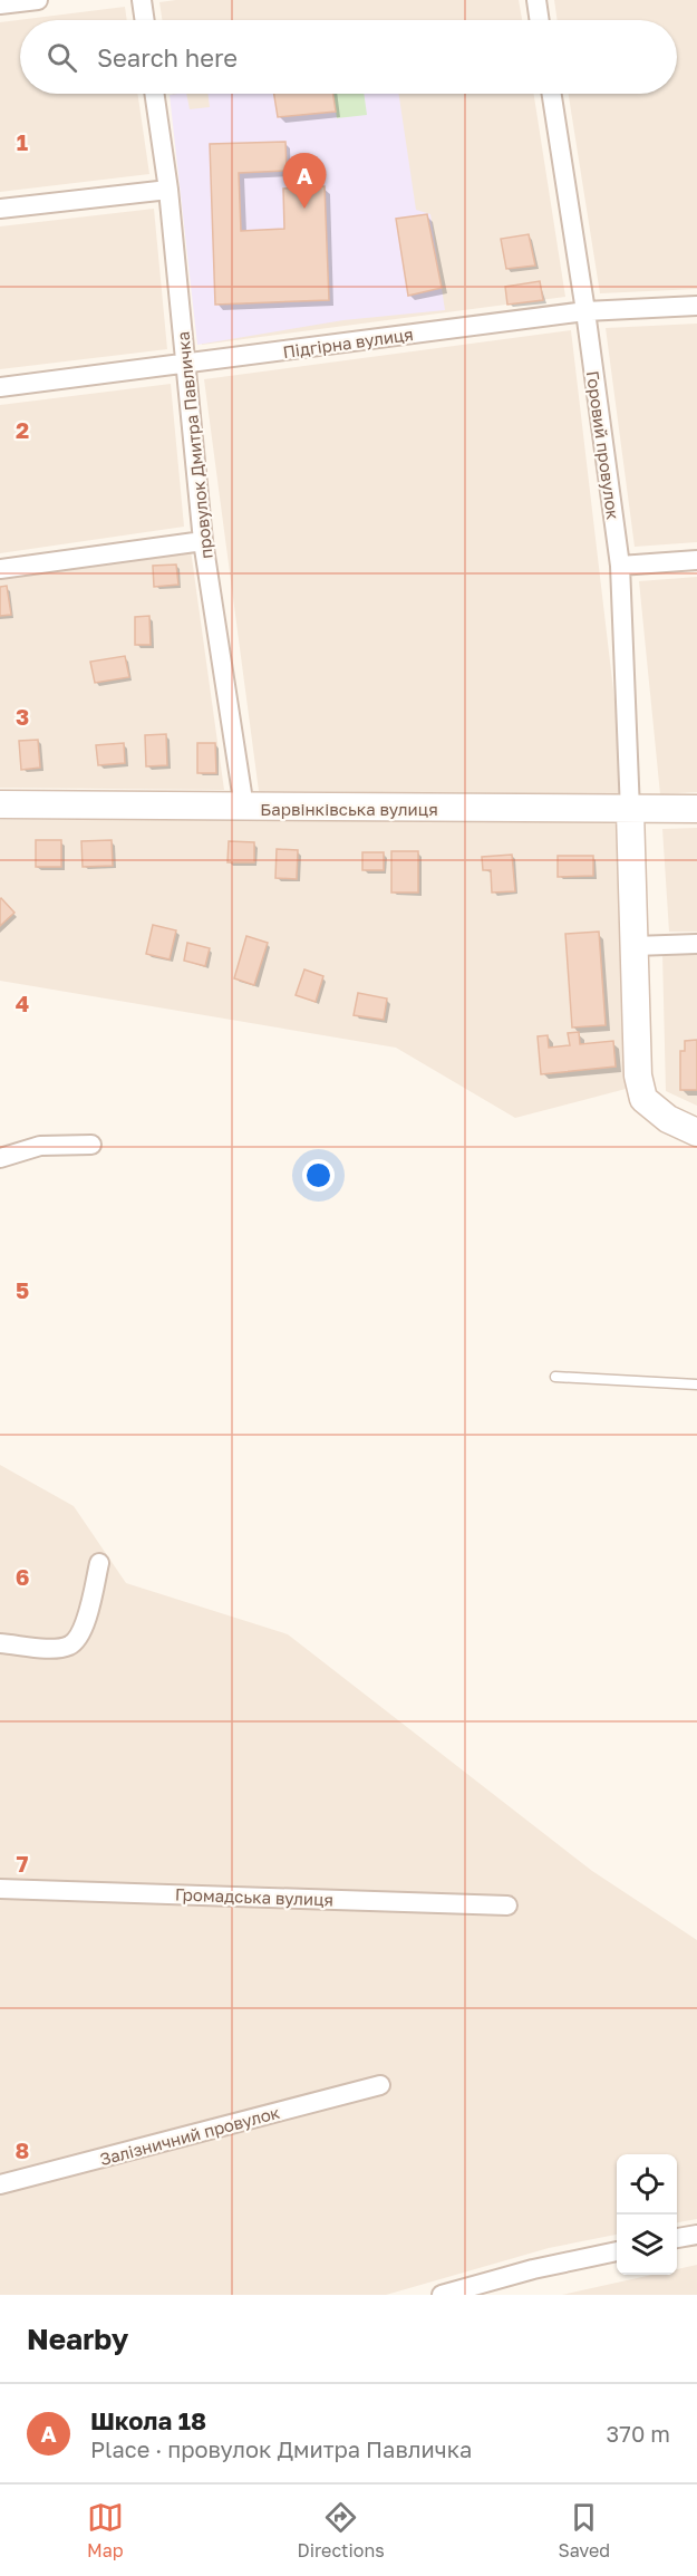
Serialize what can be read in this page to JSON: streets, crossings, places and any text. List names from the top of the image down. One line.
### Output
{"streets":{"street":["Підгірна вулиця","провулок Дмитра Павличка","Горовий провулок","Барвінківська вулиця","Громадська вулиця","Залізничний провулок"]},"crossings":[["Підгірна вулиця","провулок Дмитра Павличка"],["Підгірна вулиця","Горовий провулок"],["провулок Дмитра Павличка","Барвінківська вулиця"],["Горовий провулок","Барвінківська вулиця"]],"page":{"search":"Search here","pins":"A","heading":"Nearby","list":[{"mark":"A","name":"Школа 18","note":"Place · провулок Дмитра Павличка","value":"370 m"}],"nav":["Map","Directions","Saved"]},"grid":{"rows":["1","2","3","4","5","6","7","8"]}}
